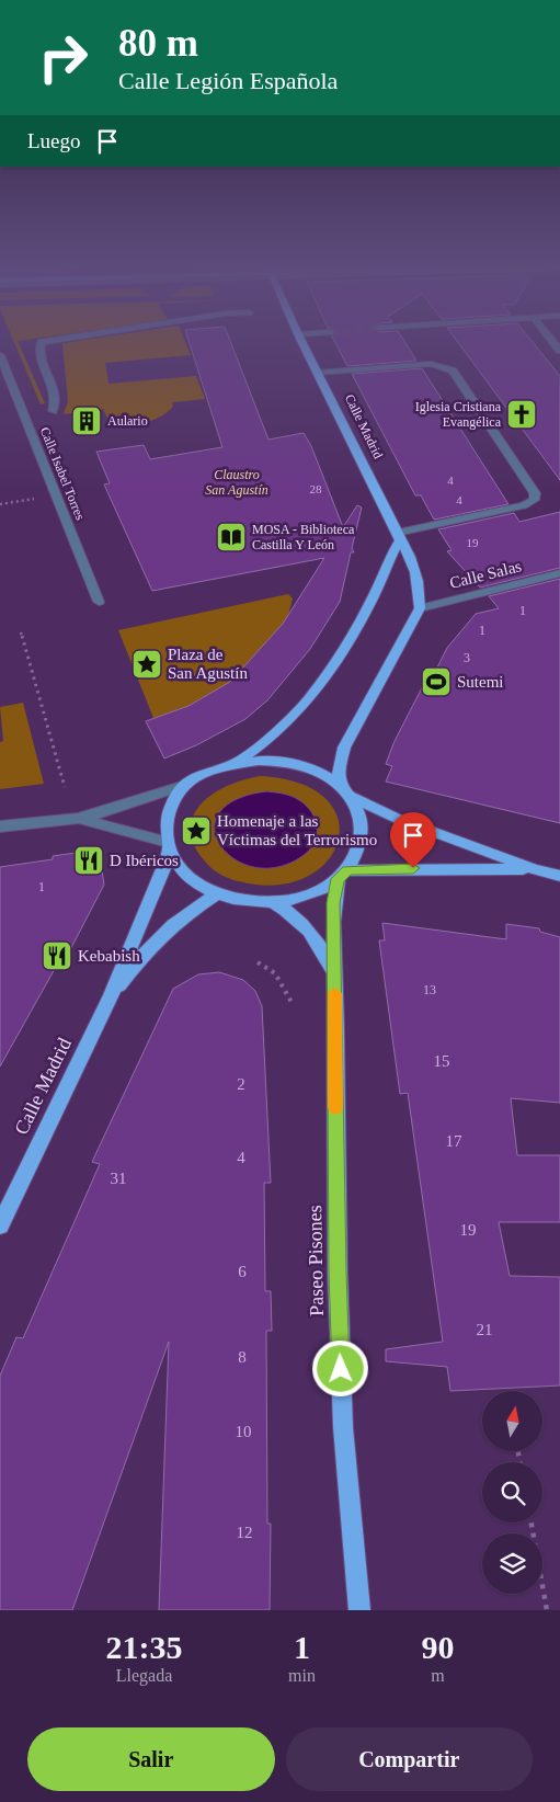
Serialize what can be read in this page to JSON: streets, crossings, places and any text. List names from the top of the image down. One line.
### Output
{"streets":{"main road":["Calle Madrid","Paseo Pisones"],"street":["Calle Isabel Torres","Calle Salas"]},"crossings":[["Calle Madrid","Calle Salas"],["Calle Madrid","Paseo Pisones"]],"parks":["Claustro San Agustín"],"places":{"church":["Iglesia Cristiana Evangélica"],"building":["Aulario"],"library":["MOSA - Biblioteca Castilla Y León"],"place":["Plaza de San Agustín","Homenaje a las Víctimas del Terrorismo"],"sports":["Sutemi"],"restaurant":["D Ibéricos","Kebabish"]},"house_numbers":["4","28","4","19","1","1","3","1","13","15","2","17","4","31","19","6","21","8","10","12"],"north":"top","page":{"turn":["80 m","Calle Legión Española"],"then":"Luego","eta":["21:35","Llegada","1","min","90","m"],"buttons":["Salir","Compartir"]}}
